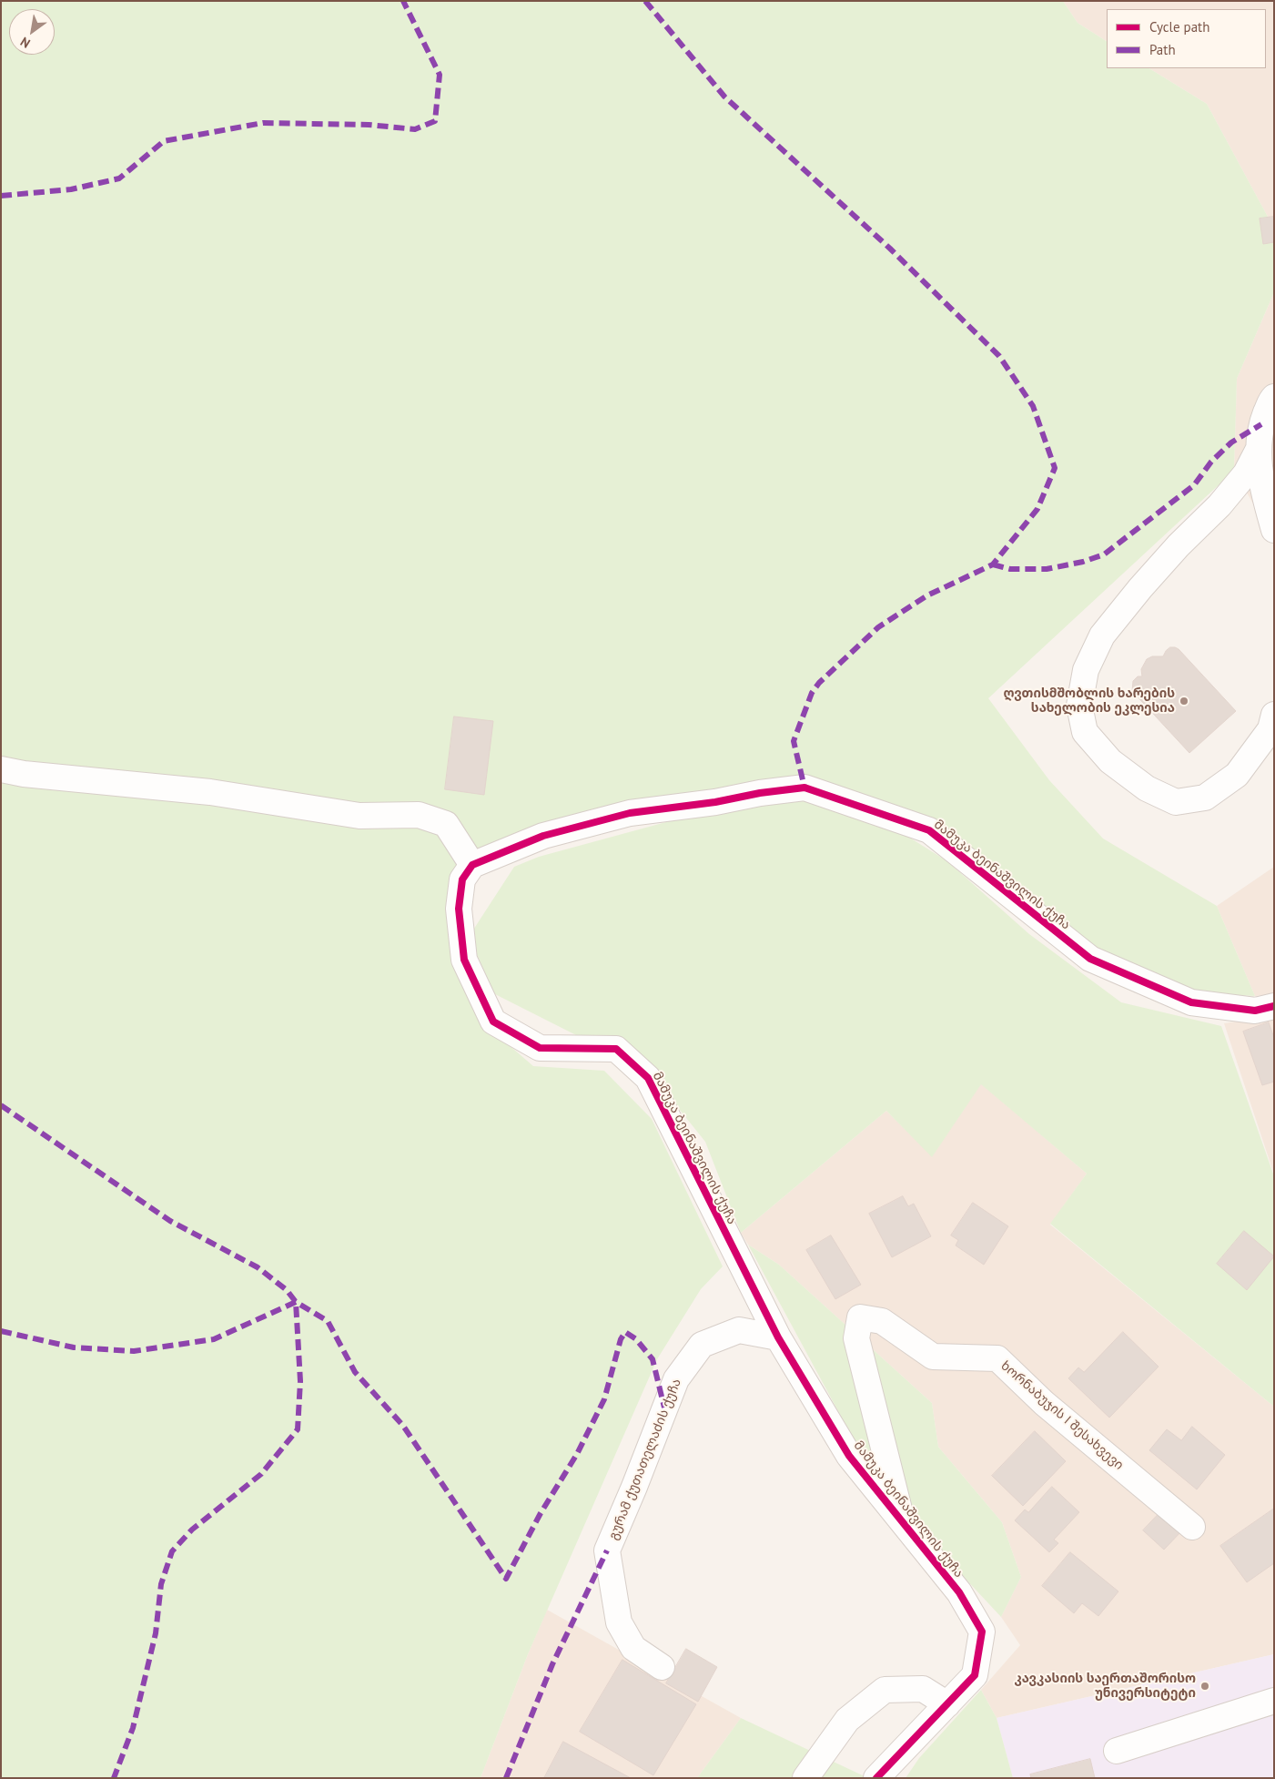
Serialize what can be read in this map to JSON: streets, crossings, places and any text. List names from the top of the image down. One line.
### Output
{"streets":{"street":["მამუკა ბეინაშვილის ქუჩა","ხორნაბუჯის I შესახვევი","გურამ ქუთათელაძის ქუჩა"]},"crossings":[["მამუკა ბეინაშვილის ქუჩა","ხორნაბუჯის I შესახვევი"],["მამუკა ბეინაშვილის ქუჩა","გურამ ქუთათელაძის ქუჩა"]],"places":["ღვთისმშობლის ხარების სახელობის ეკლესია","კავკასიის საერთაშორისო უნივერსიტეტი"],"legend":["Cycle path","Path"],"north":"bottom left"}
